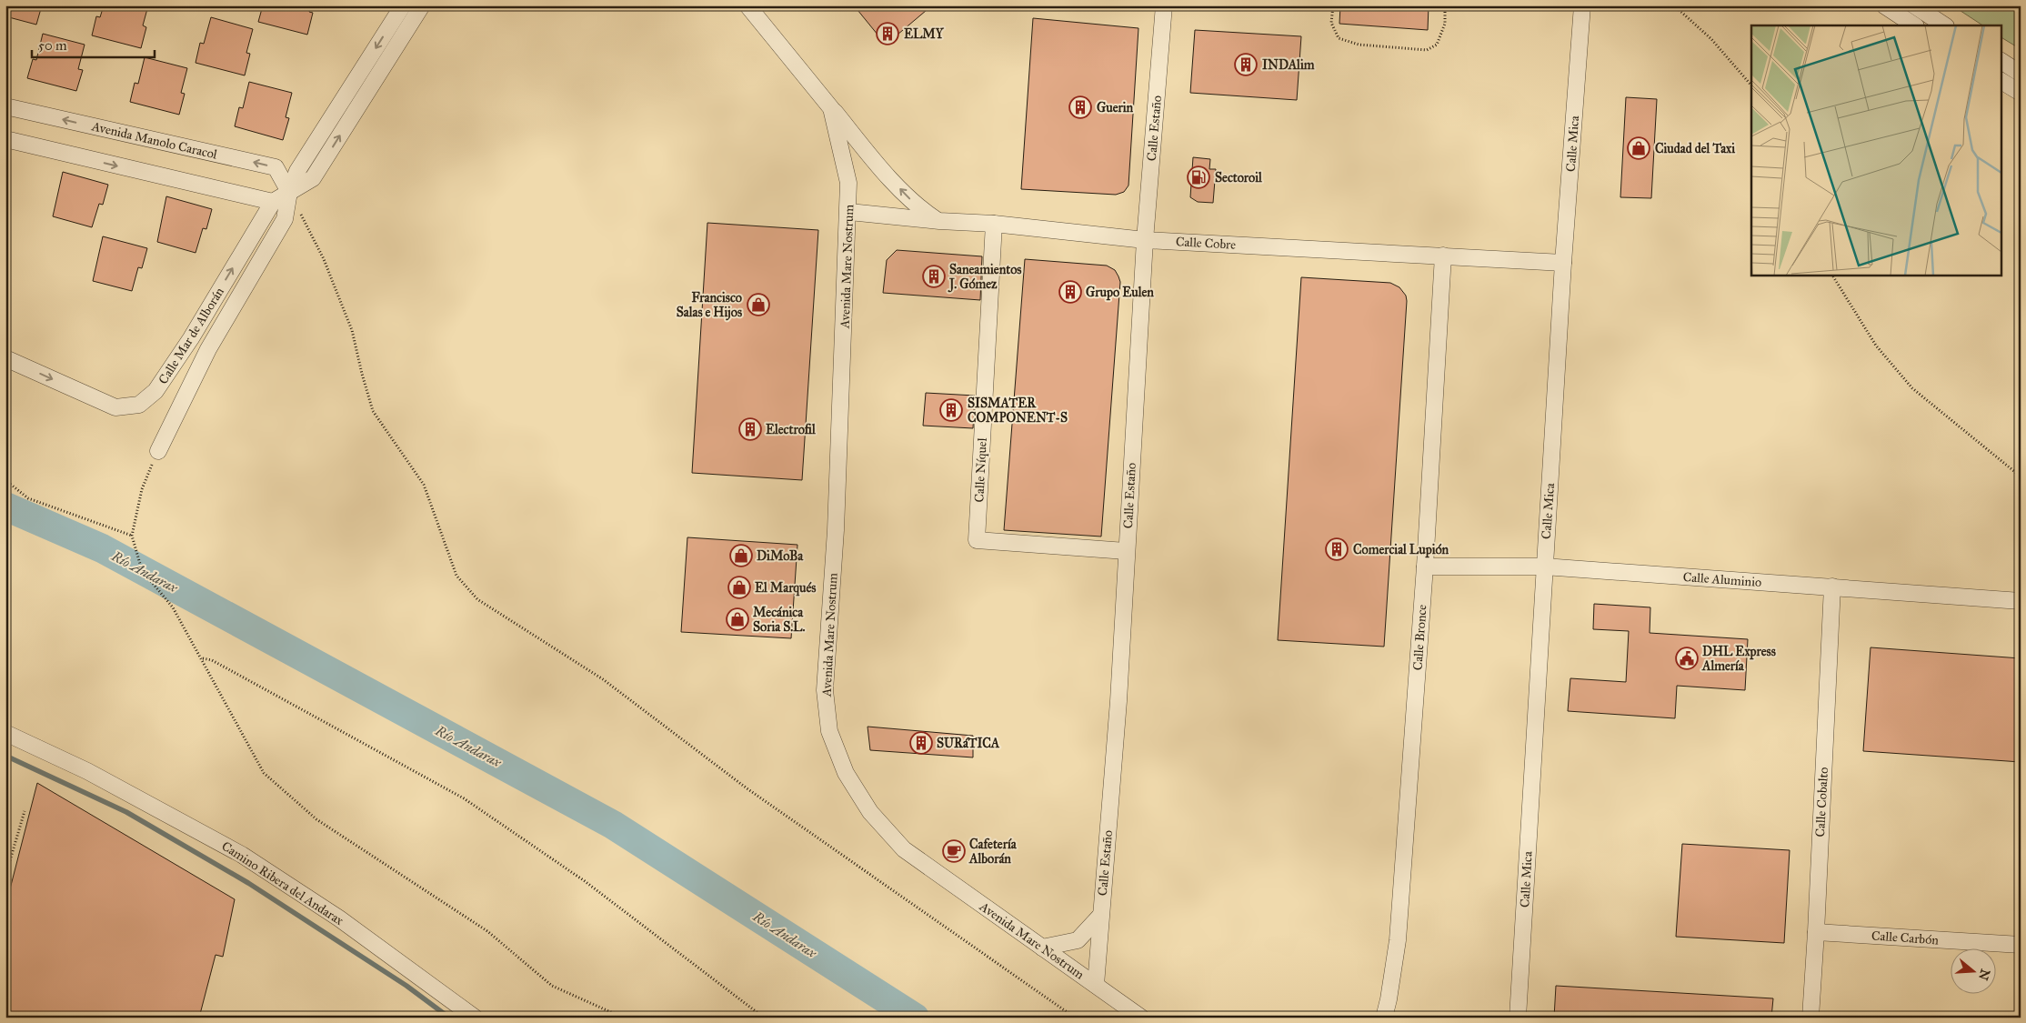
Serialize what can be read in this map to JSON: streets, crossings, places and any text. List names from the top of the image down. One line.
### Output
{"streets":{"street":["Calle Estaño","Avenida Manolo Caracol","Calle Mica","Calle Cobre","Avenida Mare Nostrum","Calle Mar de Alborán","Calle Níquel","Calle Aluminio","Calle Bronce","Calle Cobalto","Camino Ribera del Andarax","Calle Carbón"]},"crossings":[["Calle Estaño","Calle Cobre"],["Calle Estaño","Avenida Mare Nostrum"],["Calle Estaño","Calle Níquel"],["Avenida Manolo Caracol","Calle Mar de Alborán"],["Calle Mica","Calle Cobre"],["Calle Mica","Calle Aluminio"],["Calle Cobre","Avenida Mare Nostrum"],["Calle Cobre","Calle Níquel"],["Calle Cobre","Calle Bronce"],["Calle Aluminio","Calle Bronce"],["Calle Aluminio","Calle Cobalto"],["Calle Cobalto","Calle Carbón"]],"water":["Río Andarax"],"places":{"building":["ELMY","INDAlim","Guerin","Saneamientos J. Gómez","Grupo Eulen","SISMATER COMPONENT-S","Electrofil","Comercial Lupión","SURáTICA"],"shop":["Ciudad del Taxi","Francisco Salas e Hijos","DiMoBa","El Marqués","Mecánica Soria S.L."],"fuel station":["Sectoroil"],"public building":["DHL Express Almería"],"cafe":["Cafetería Alborán"]},"scale_bar":"50 m","north":"right"}
